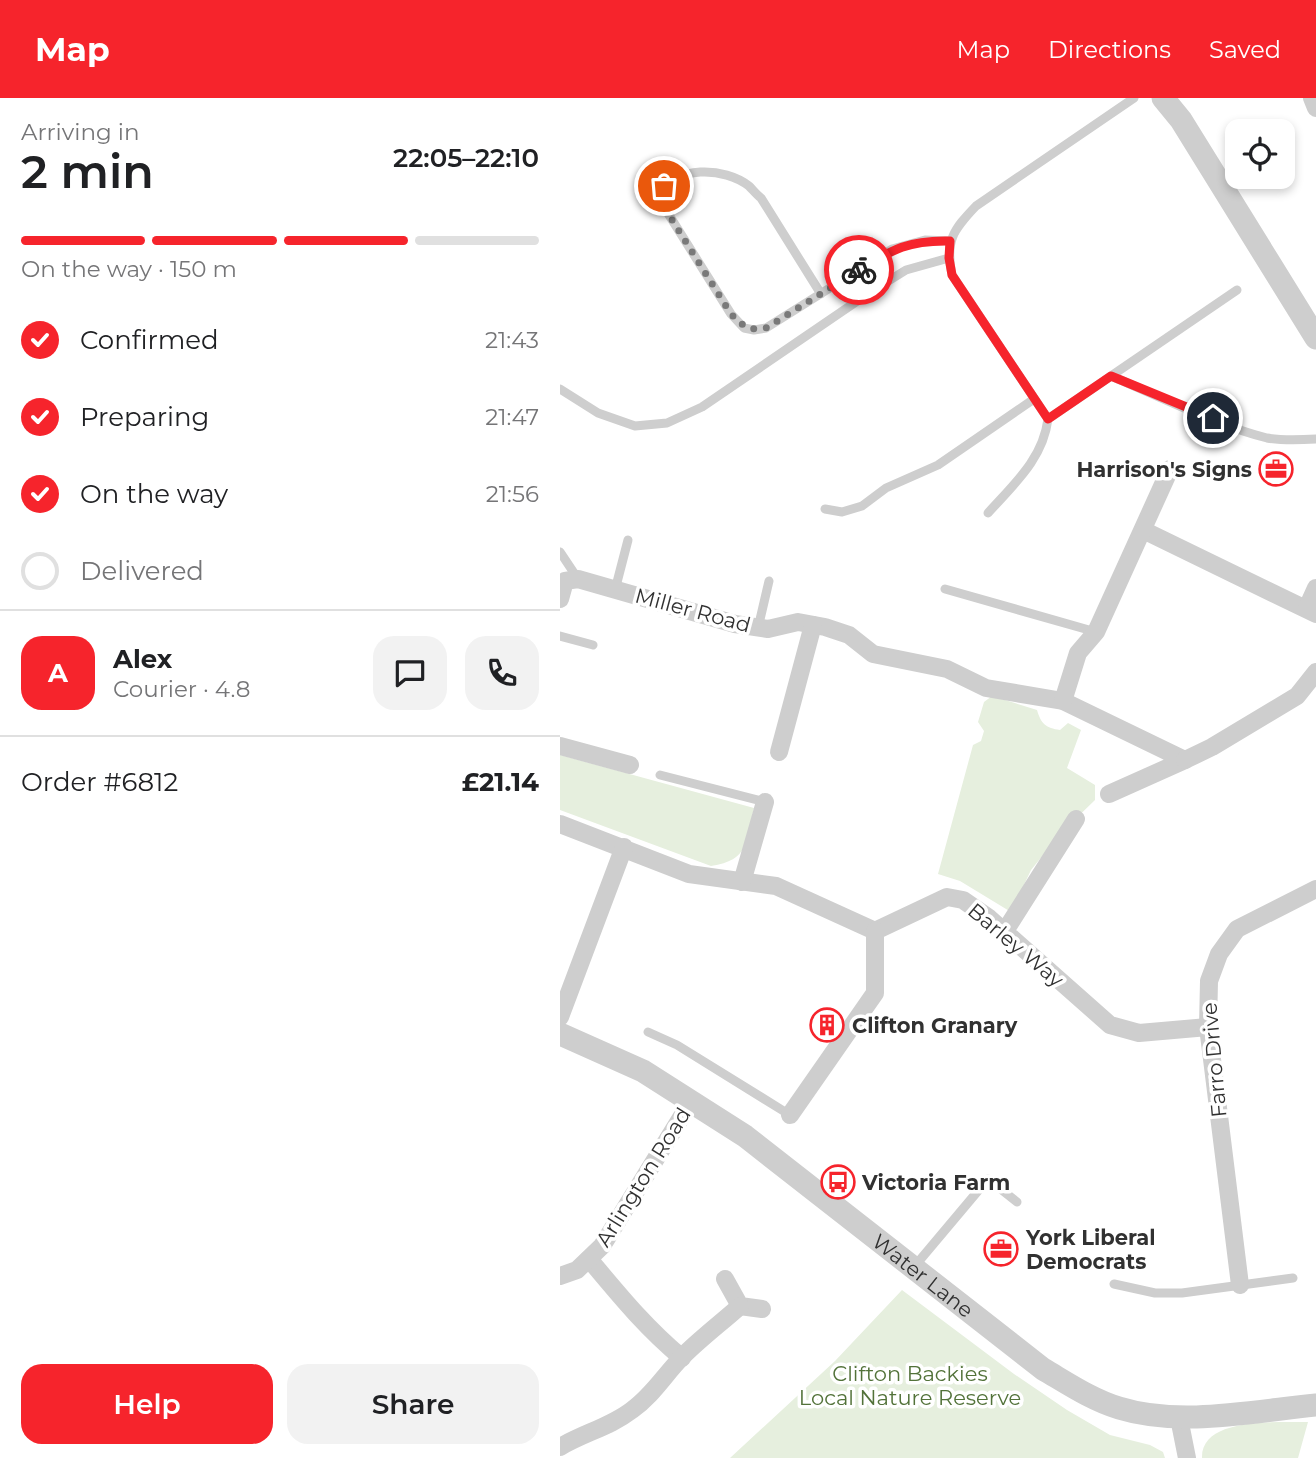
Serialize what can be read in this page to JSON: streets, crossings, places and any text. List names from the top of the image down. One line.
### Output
{"streets":{"street":["Miller Road","Barley Way","Farro Drive","Arlington Road","Water Lane"]},"crossings":[["Barley Way","Farro Drive"],["Arlington Road","Water Lane"]],"parks":["Clifton Backies Local Nature Reserve"],"places":{"office":["Harrison's Signs","York Liberal Democrats"],"building":["Clifton Granary"],"bus stop":["Victoria Farm"]},"page":{"header":"Map","nav":["Map","Directions","Saved"],"heading":["2 min","Arriving in","22:05–22:10"],"panel":["Alex","Courier · 4.8","Order #6812","£21.14"],"bar":"On the way · 150 m","list":[["Confirmed","21:43"],["Preparing","21:47"],["On the way","21:56"],"Delivered"],"round":"A","buttons":["Help","Share"]}}
